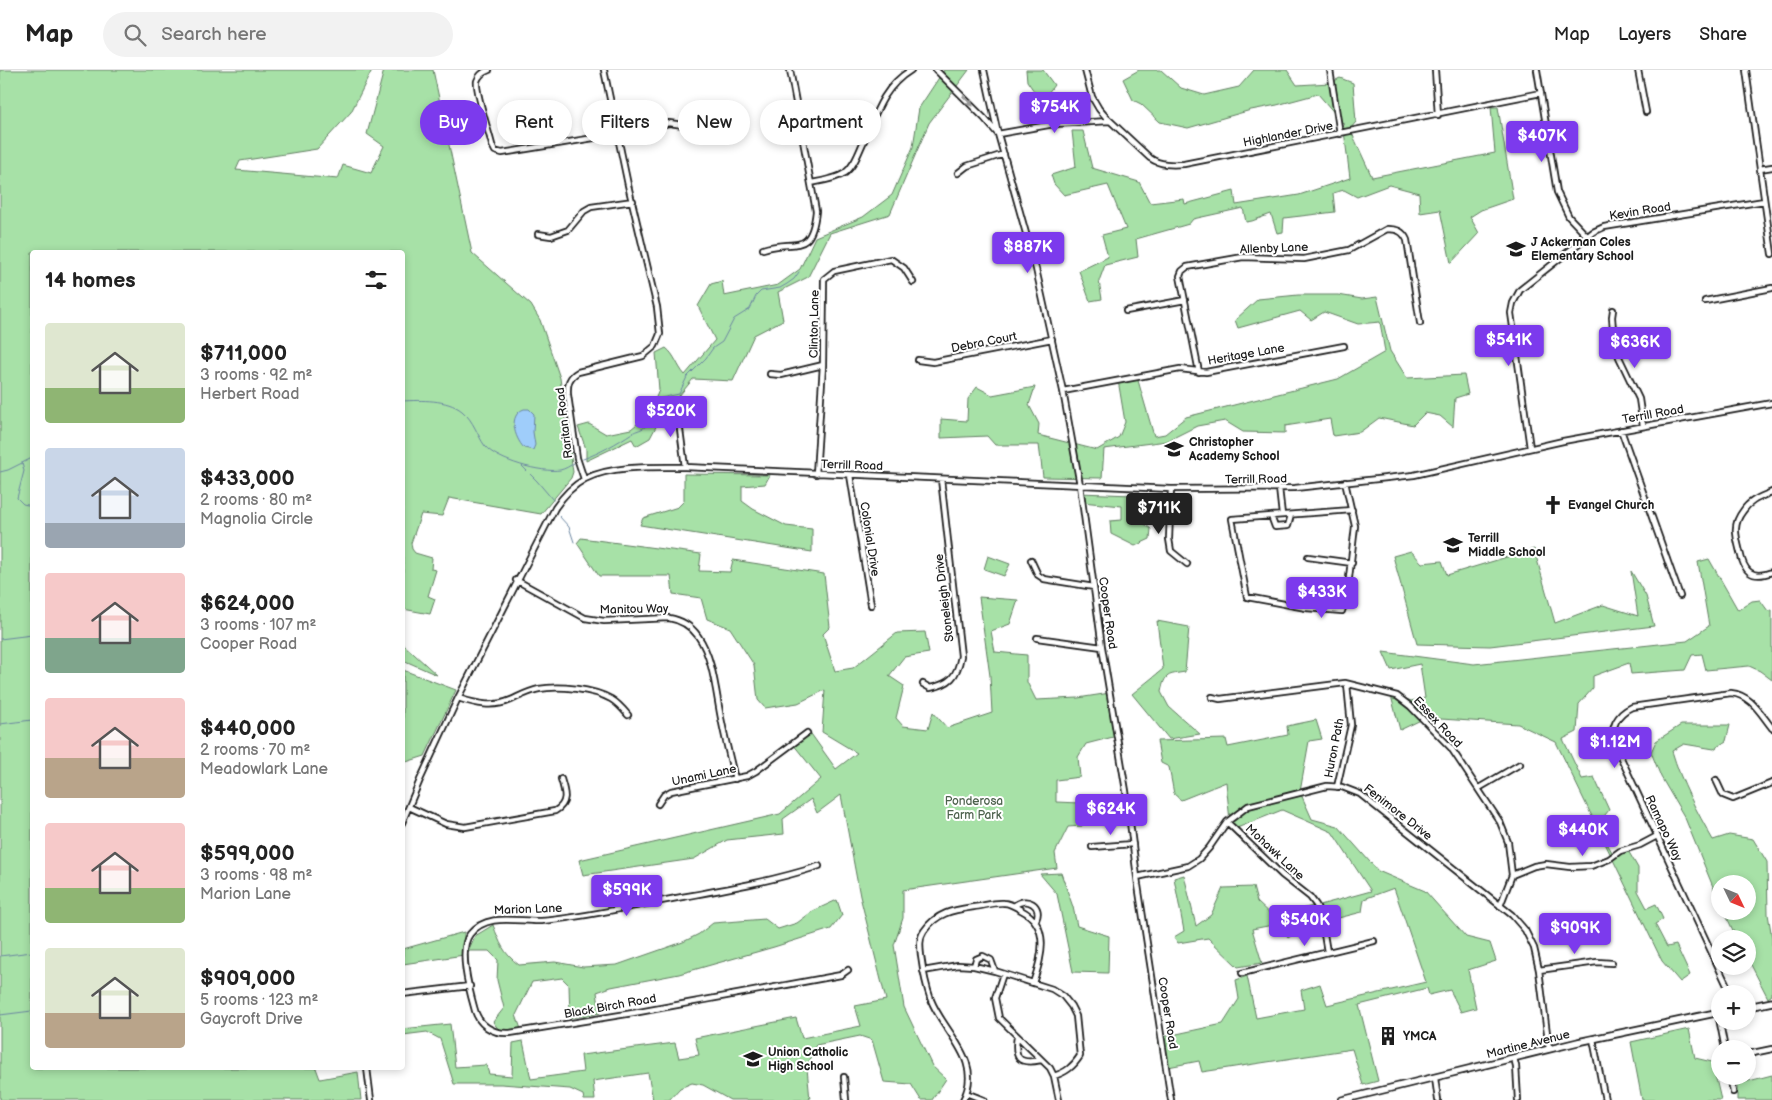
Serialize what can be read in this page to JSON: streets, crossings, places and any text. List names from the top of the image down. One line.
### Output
{"streets":{"main road":["Martine Avenue"],"street":["Highlander Drive","Kevin Road","Allenby Lane","Clinton Lane","Debra Court","Heritage Lane","Terrill Road","Raritan Road","Colonial Drive","Stoneleigh Drive","Manitou Way","Cooper Road","Essex Road","Huron Path","Unami Lane","Fenimore Drive","Ramapo Way","Mohawk Lane","Marion Lane","Black Birch Road"]},"crossings":[["Kevin Road","Terrill Road"],["Allenby Lane","Heritage Lane"],["Clinton Lane","Terrill Road"],["Debra Court","Cooper Road"],["Heritage Lane","Cooper Road"],["Terrill Road","Raritan Road"],["Terrill Road","Colonial Drive"],["Terrill Road","Stoneleigh Drive"],["Terrill Road","Cooper Road"],["Manitou Way","Unami Lane"],["Cooper Road","Fenimore Drive"],["Essex Road","Huron Path"],["Essex Road","Fenimore Drive"],["Huron Path","Fenimore Drive"],["Fenimore Drive","Mohawk Lane"],["Fenimore Drive","Martine Avenue"],["Marion Lane","Black Birch Road"]],"parks":["Ponderosa Farm Park"],"places":{"school or university":["J Ackerman Coles Elementary School","Christopher Academy School","Terrill Middle School","Union Catholic High School"],"church":["Evangel Church"],"building":["YMCA"]},"north":"bottom right","page":{"header":"Map","search":"Search here","nav":["Map","Layers","Share"],"price":["$754K","$407K","$887K","$541K","$636K","$520K","$711K","$433K","$1.12M","$624K","$440K","$599K","$540K","$909K"],"chip":["Buy","Rent","Filters","New","Apartment"],"heading":"14 homes","list":[{"name":"$711,000","note":"3 rooms · 92 m² · Herbert Road"},{"name":"$433,000","note":"2 rooms · 80 m² · Magnolia Circle"},{"name":"$624,000","note":"3 rooms · 107 m² · Cooper Road"},{"name":"$440,000","note":"2 rooms · 70 m² · Meadowlark Lane"},{"name":"$599,000","note":"3 rooms · 98 m² · Marion Lane"},{"name":"$909,000","note":"5 rooms · 123 m² · Gaycroft Drive"}],"map_buttons":["+","−"]}}
